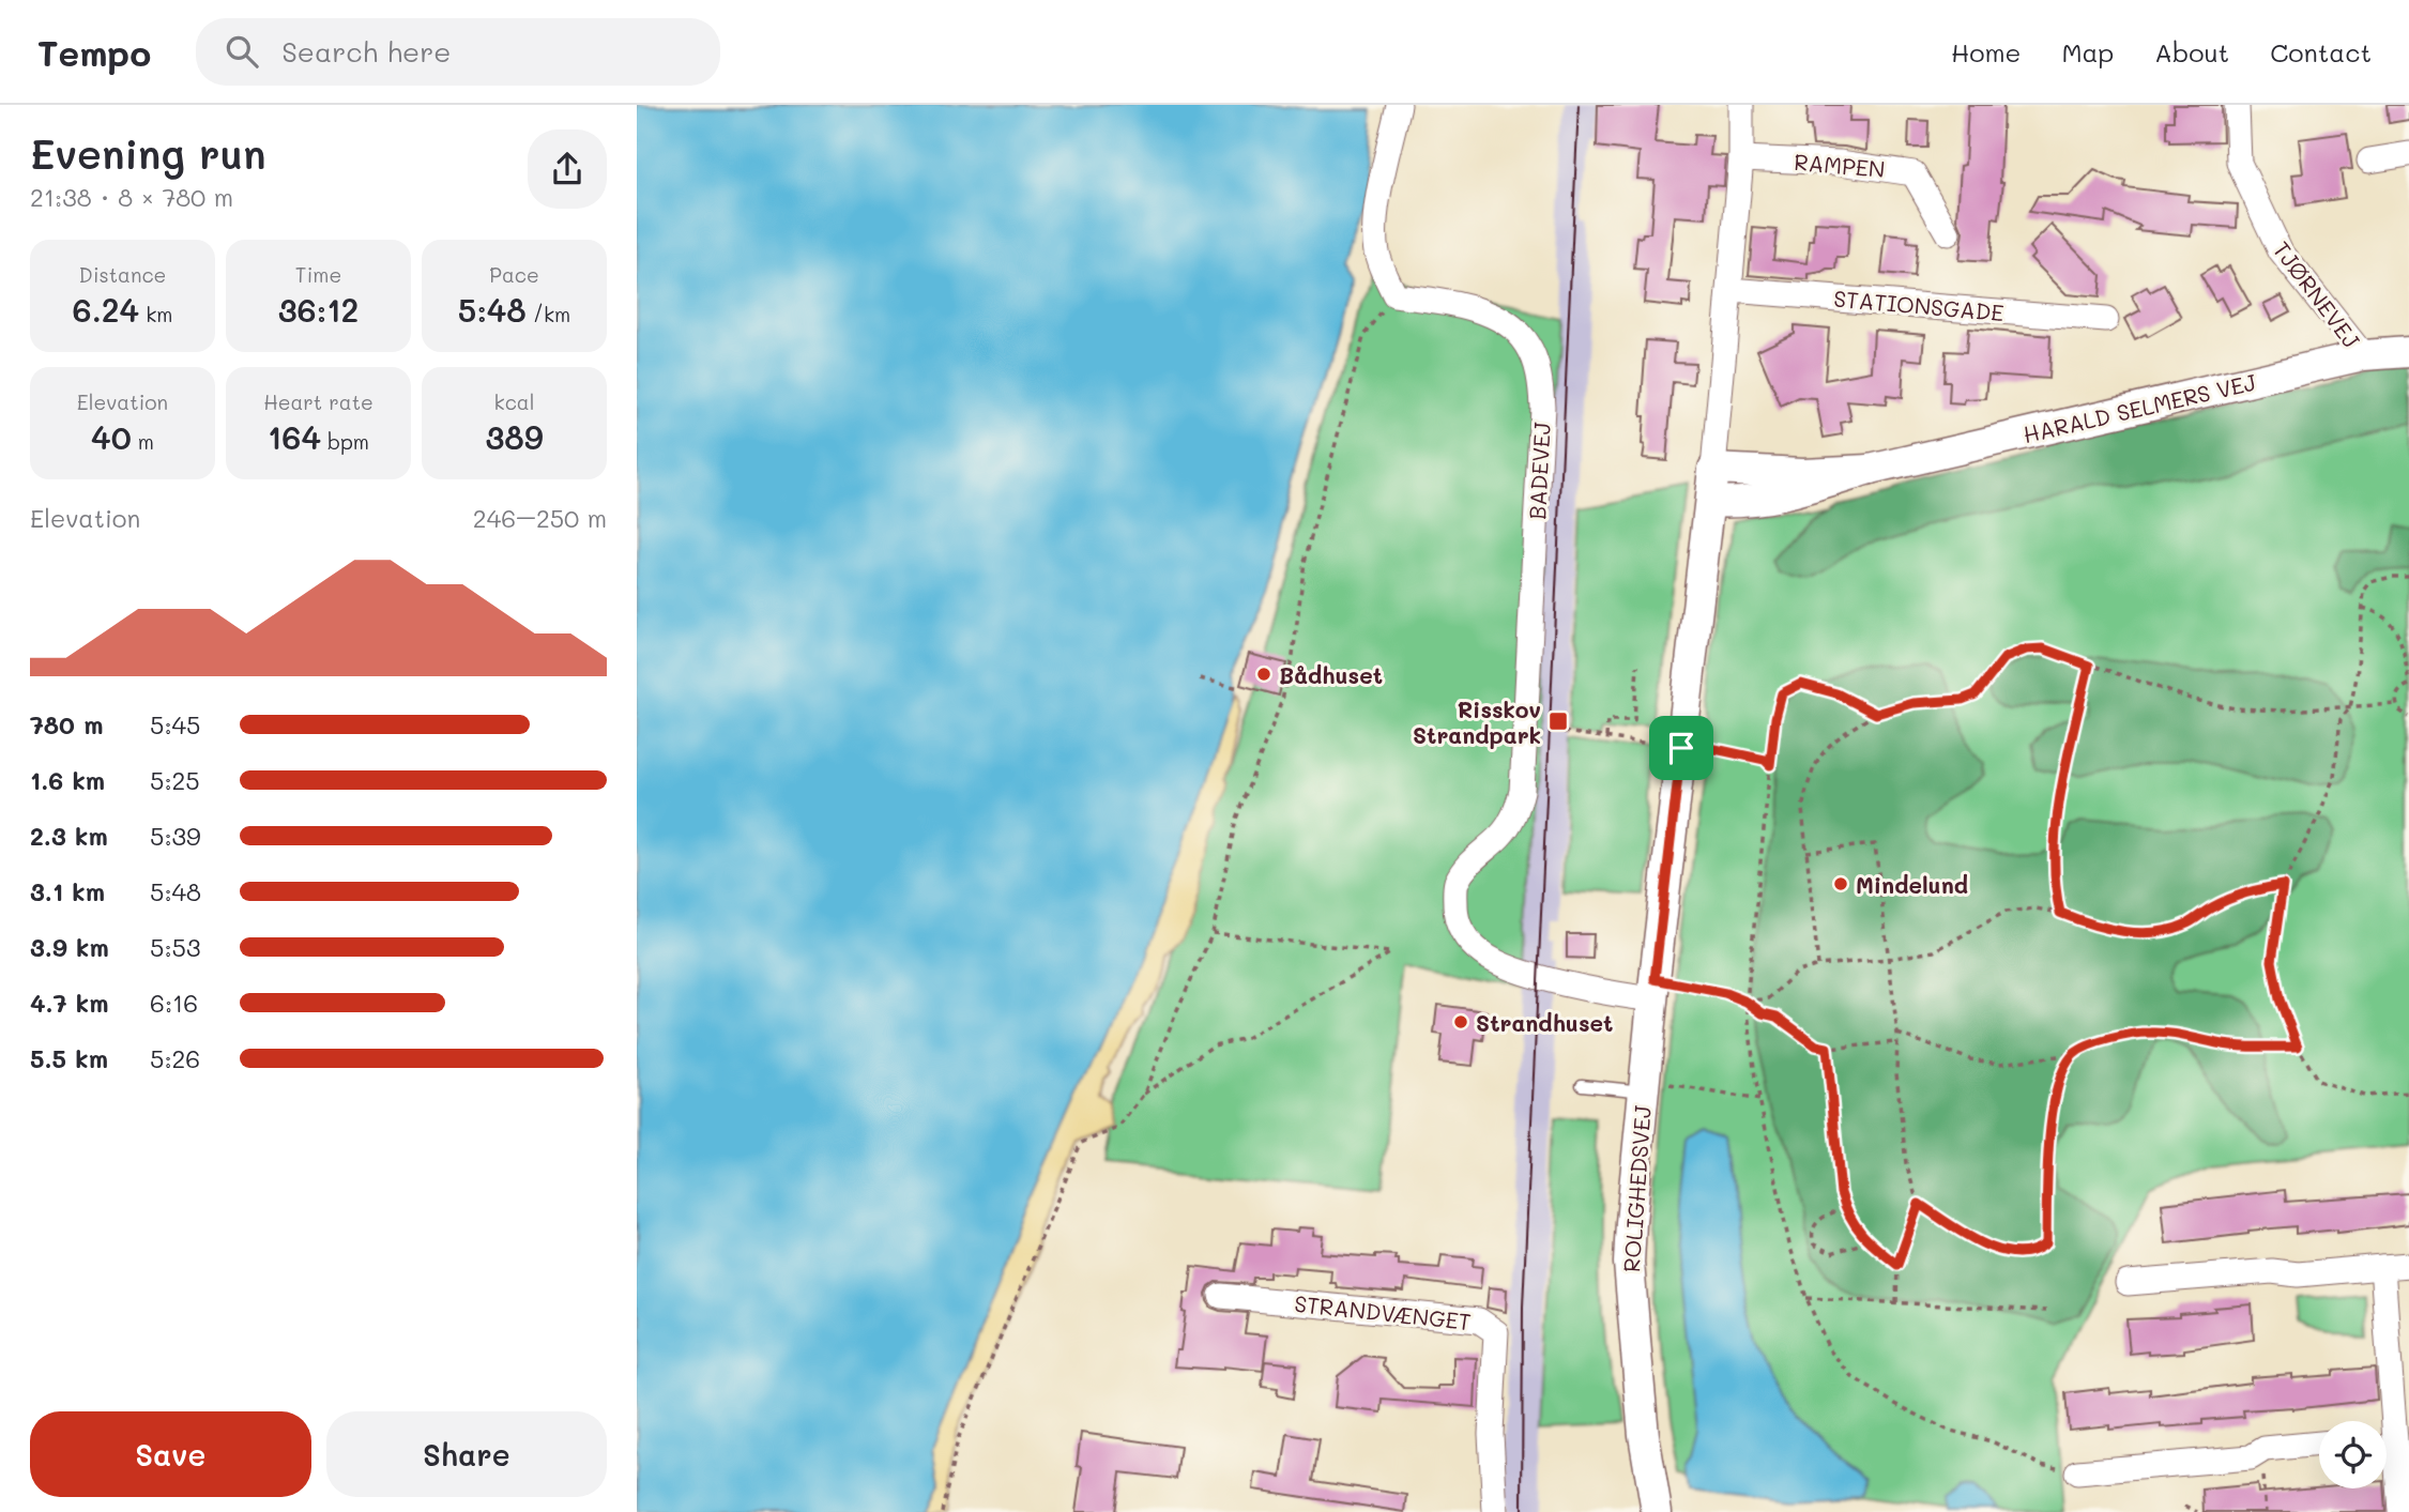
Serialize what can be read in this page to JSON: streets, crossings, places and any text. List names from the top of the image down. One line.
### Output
{"streets":{"street":["RAMPEN","TJØRNEVEJ","STATIONSGADE","HARALD SELMERS VEJ","BADEVEJ","ROLIGHEDSVEJ","STRANDVÆNGET"]},"crossings":[["TJØRNEVEJ","HARALD SELMERS VEJ"],["HARALD SELMERS VEJ","ROLIGHEDSVEJ"],["BADEVEJ","ROLIGHEDSVEJ"]],"places":{"other":["Bådhuset","Mindelund","Strandhuset"],"transit":["Risskov Strandpark"]},"page":{"header":"Tempo","search":"Search here","nav":["Home","Map","About","Contact"],"heading":["Evening run","21:38 · 8 × 780 m"],"stats":[["Distance","6.24 km"],["Time","36:12"],["Pace","5:48 /km"],["Elevation","40 m"],["Heart rate","164 bpm"],["kcal","389"]],"chart":["Elevation","246–250 m"],"list":[{"name":"780 m","note":"5:45"},{"name":"1.6 km","note":"5:25"},{"name":"2.3 km","note":"5:39"},{"name":"3.1 km","note":"5:48"},{"name":"3.9 km","note":"5:53"},{"name":"4.7 km","note":"6:16"},{"name":"5.5 km","note":"5:26"}],"buttons":["Save","Share"]}}
